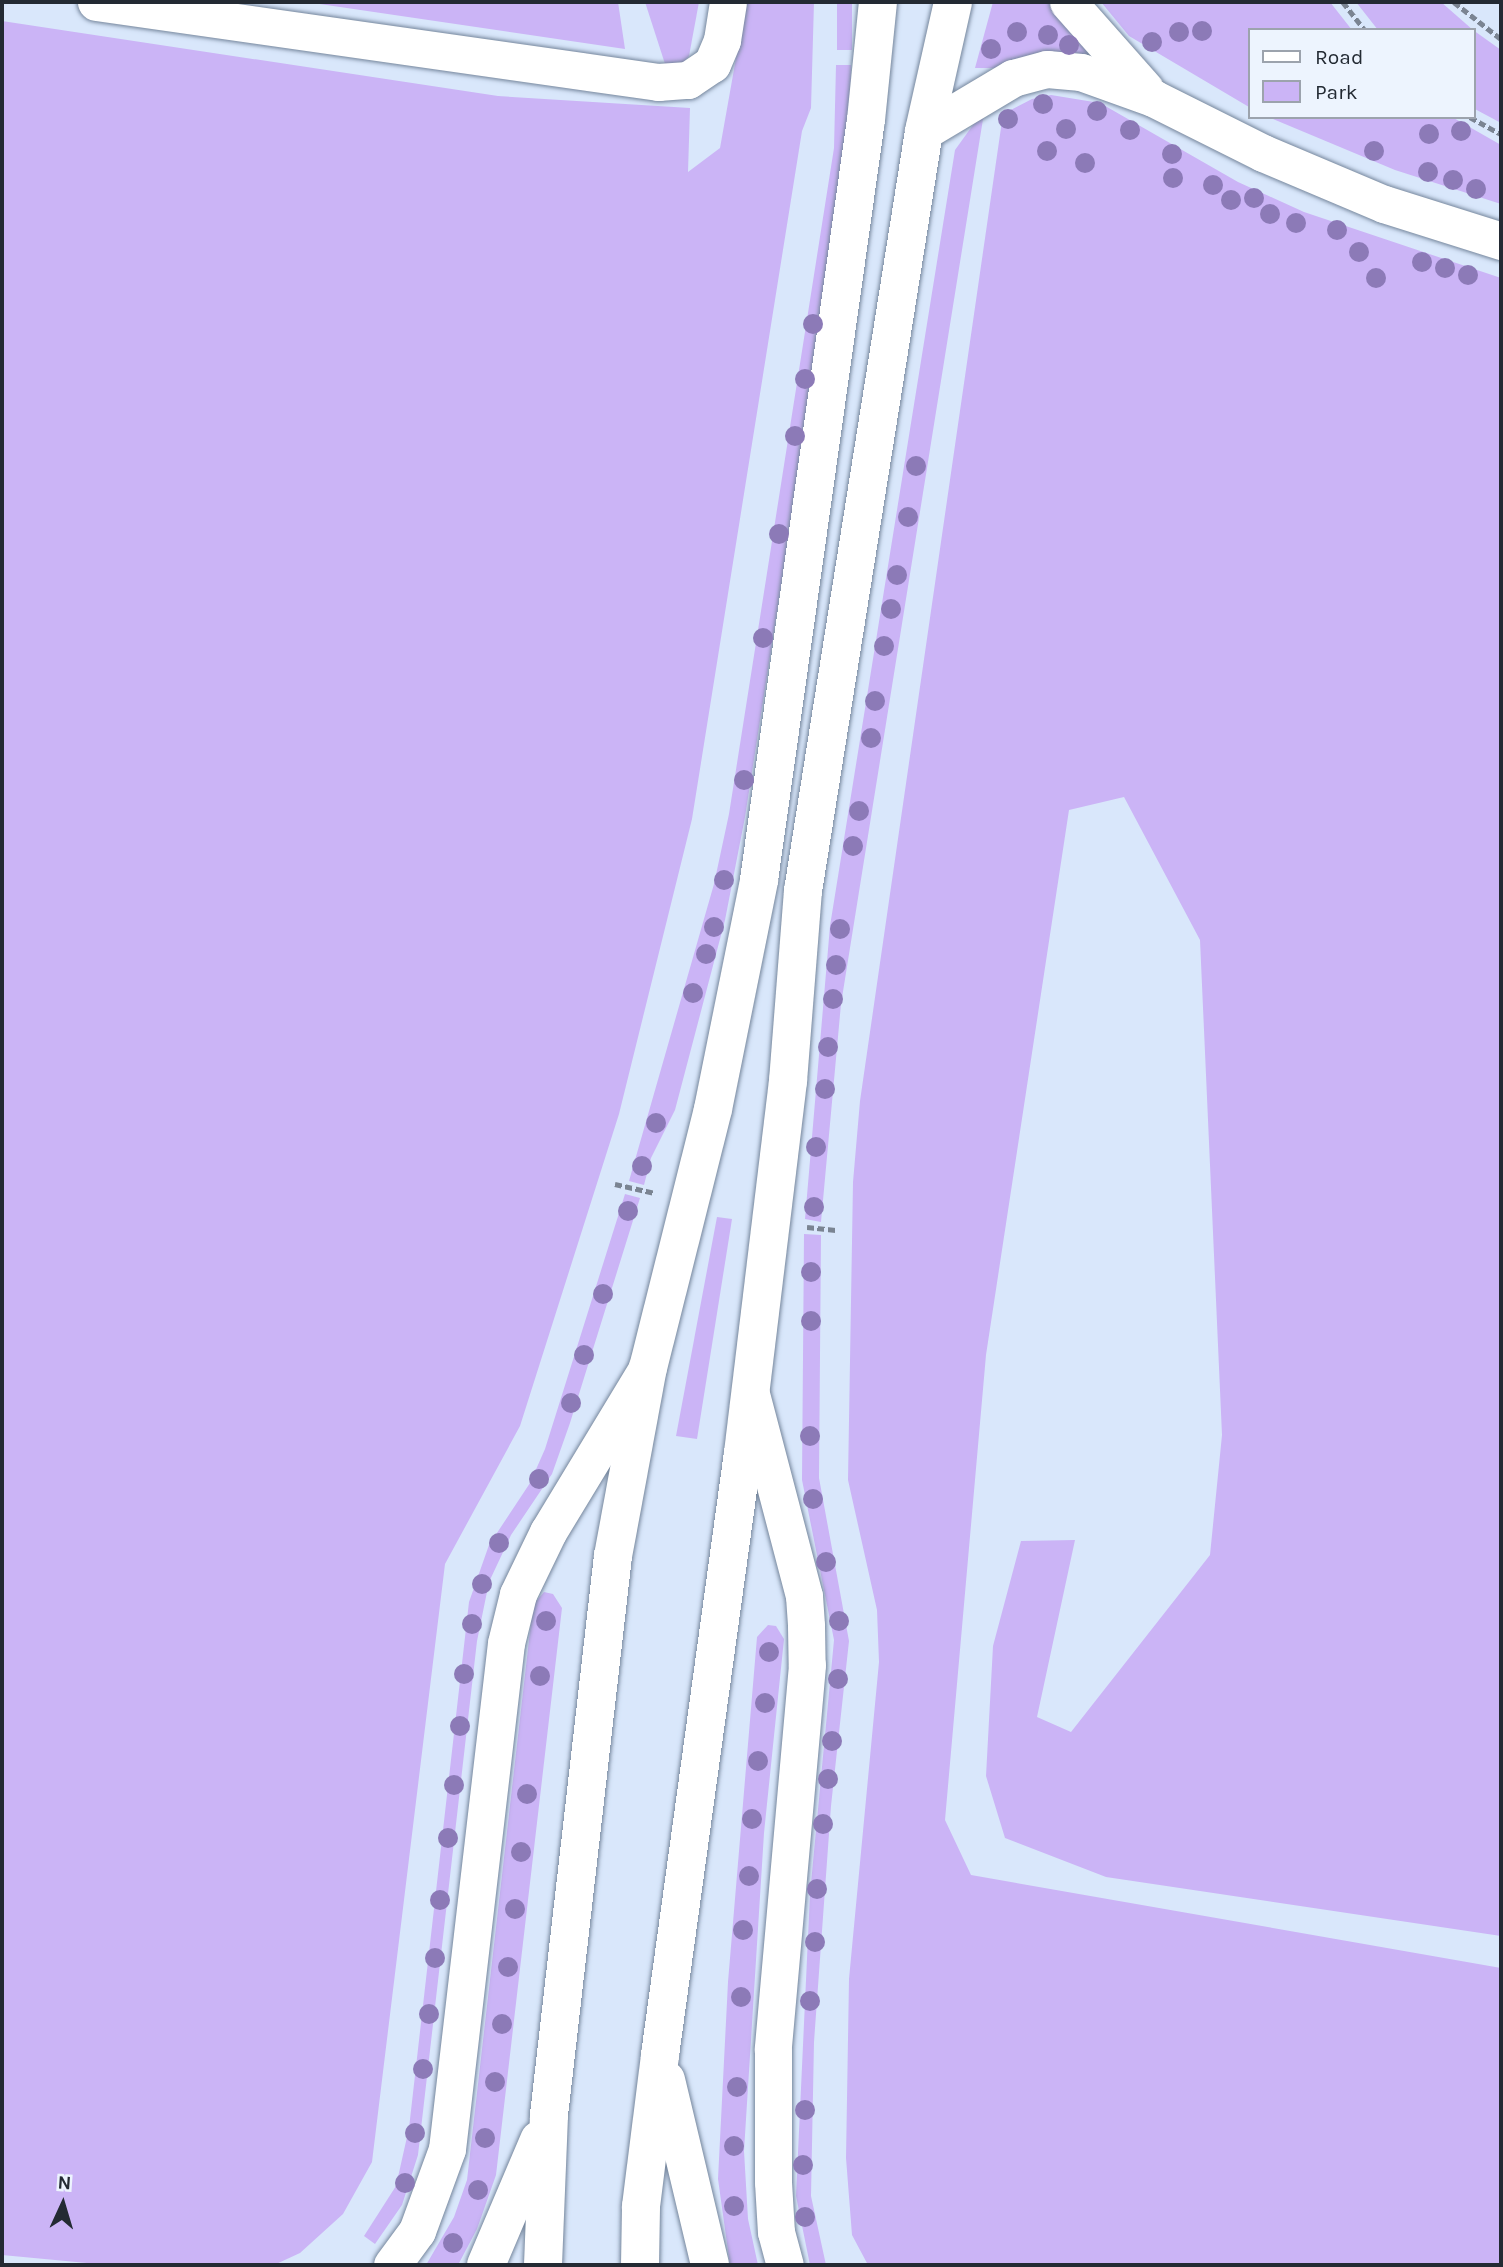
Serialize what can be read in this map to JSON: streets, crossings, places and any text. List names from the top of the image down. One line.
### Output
{"legend":["Road","Park"],"north":"top"}
